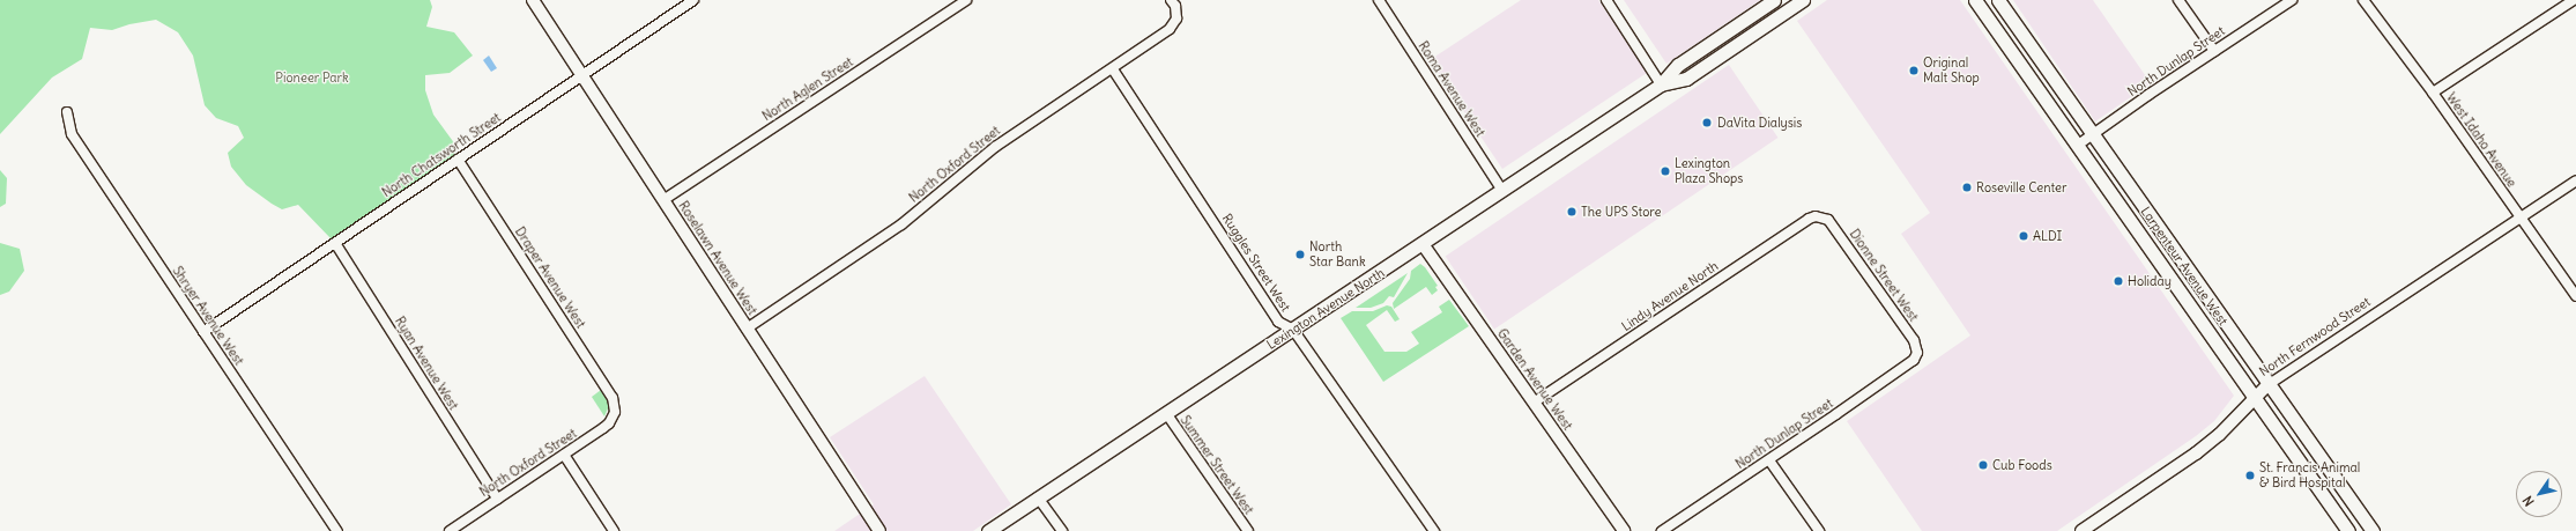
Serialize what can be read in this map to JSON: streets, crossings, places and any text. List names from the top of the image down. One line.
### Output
{"streets":{"main road":["Larpenteur Avenue West","Lexington Avenue North"],"street":["North Dunlap Street","North Aglen Street","Roma Avenue West","West Idaho Avenue","North Chatsworth Street","North Oxford Street","Roselawn Avenue West","Ruggles Street West","Dionne Street West","Draper Avenue West","Lindy Avenue North","Shryer Avenue West","North Fernwood Street","Ryan Avenue West","Garden Avenue West","Summer Street West"]},"crossings":[["North Dunlap Street","Larpenteur Avenue West"],["North Dunlap Street","Dionne Street West"],["North Aglen Street","Roselawn Avenue West"],["Roma Avenue West","Lexington Avenue North"],["West Idaho Avenue","North Fernwood Street"],["North Chatsworth Street","Roselawn Avenue West"],["North Chatsworth Street","Draper Avenue West"],["North Chatsworth Street","Shryer Avenue West"],["North Chatsworth Street","Ryan Avenue West"],["North Oxford Street","Roselawn Avenue West"],["North Oxford Street","Ruggles Street West"],["North Oxford Street","Draper Avenue West"],["North Oxford Street","Ryan Avenue West"],["Ruggles Street West","Lexington Avenue North"],["Larpenteur Avenue West","North Fernwood Street"],["Dionne Street West","Lindy Avenue North"],["Lindy Avenue North","Garden Avenue West"],["Lexington Avenue North","Garden Avenue West"],["Lexington Avenue North","Summer Street West"]],"parks":["Pioneer Park"],"places":["Original Malt Shop","DaVita Dialysis","Lexington Plaza Shops","Roseville Center","The UPS Store","ALDI","North Star Bank","Holiday","Cub Foods","St. Francis Animal & Bird Hospital"],"north":"bottom left"}
